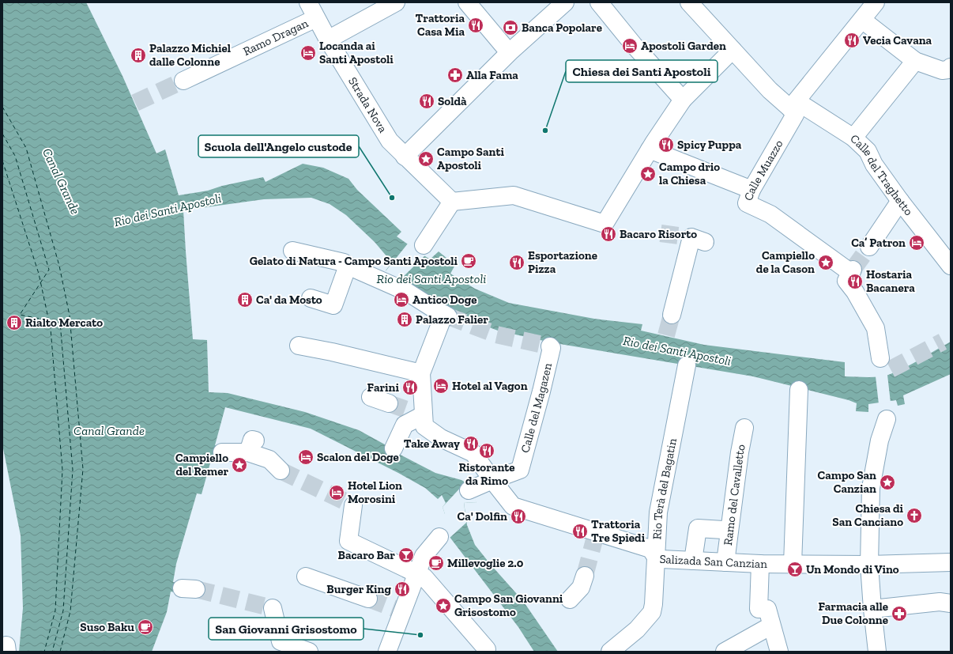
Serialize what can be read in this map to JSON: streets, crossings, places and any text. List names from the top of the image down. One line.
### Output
{"streets":{"street":["Ramo Dragan","Strada Nova","Calle Muazzo","Calle del Traghetto","Calle del Magazen","Rio Terà del Bagatin","Ramo del Cavalletto","Salizada San Canzian"]},"crossings":[["Ramo Dragan","Strada Nova"],["Calle Muazzo","Calle del Traghetto"],["Calle del Magazen","Salizada San Canzian"],["Rio Terà del Bagatin","Salizada San Canzian"],["Ramo del Cavalletto","Salizada San Canzian"]],"water":["Canal Grande","Rio dei Santi Apostoli"],"places":{"restaurant":["Trattoria Casa Mia","Vecia Cavana","Soldà","Spicy Puppa","Bacaro Risorto","Esportazione Pizza","Hostaria Bacanera","Farini","Take Away","Ristorante da Rimo","Ca' Dolfin","Trattoria Tre Spiedi","Burger King"],"bank":["Banca Popolare"],"hotel":["Apostoli Garden","Locanda ai Santi Apostoli","Ca’ Patron","Antico Doge","Hotel al Vagon","Scalon del Doge","Hotel Lion Morosini"],"building":["Palazzo Michiel dalle Colonne","Ca' da Mosto","Palazzo Falier","Rialto Mercato"],"pharmacy":["Alla Fama","Farmacia alle Due Colonne"],"other":["Chiesa dei Santi Apostoli","Scuola dell'Angelo custode","San Giovanni Grisostomo"],"place":["Campo Santi Apostoli","Campo drio la Chiesa","Campiello de la Cason","Campiello del Remer","Campo San Canzian","Campo San Giovanni Grisostomo"],"cafe":["Gelato di Natura - Campo Santi Apostoli","Millevoglie 2.0","Suso Baku"],"church":["Chiesa di San Canciano"],"bar":["Bacaro Bar","Un Mondo di Vino"]}}
